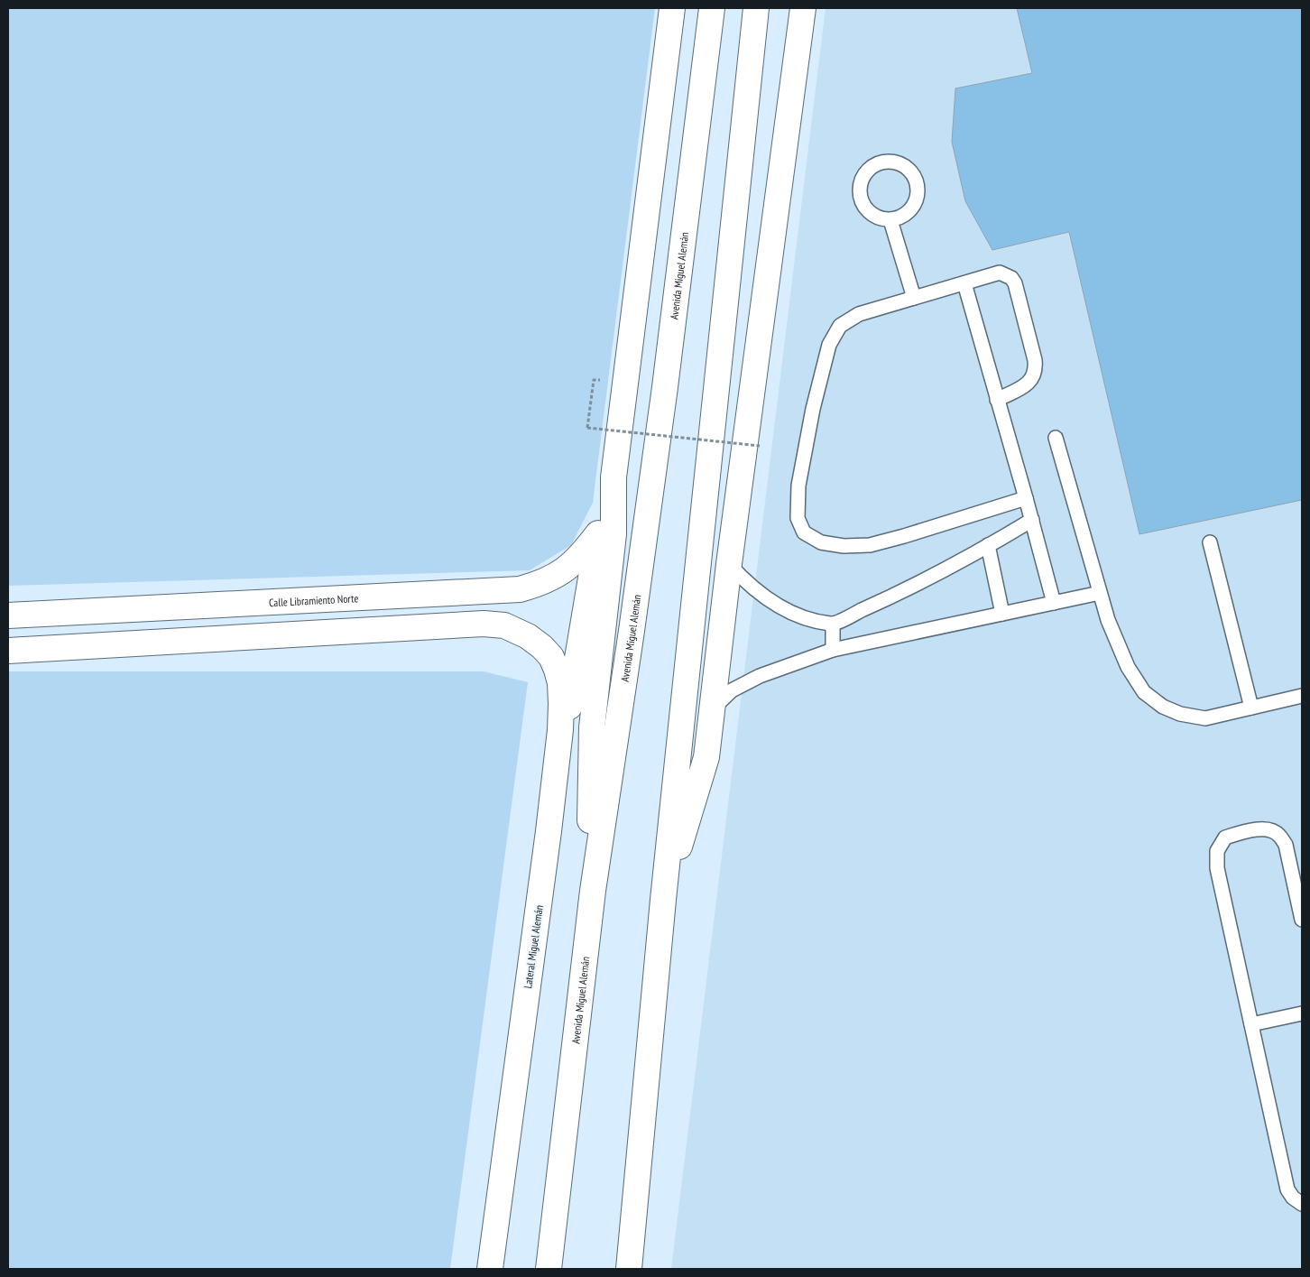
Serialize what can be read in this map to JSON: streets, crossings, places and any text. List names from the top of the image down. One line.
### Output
{"streets":{"main road":["Avenida Miguel Alemán","Calle Libramiento Norte","Lateral Miguel Alemán"]}}
